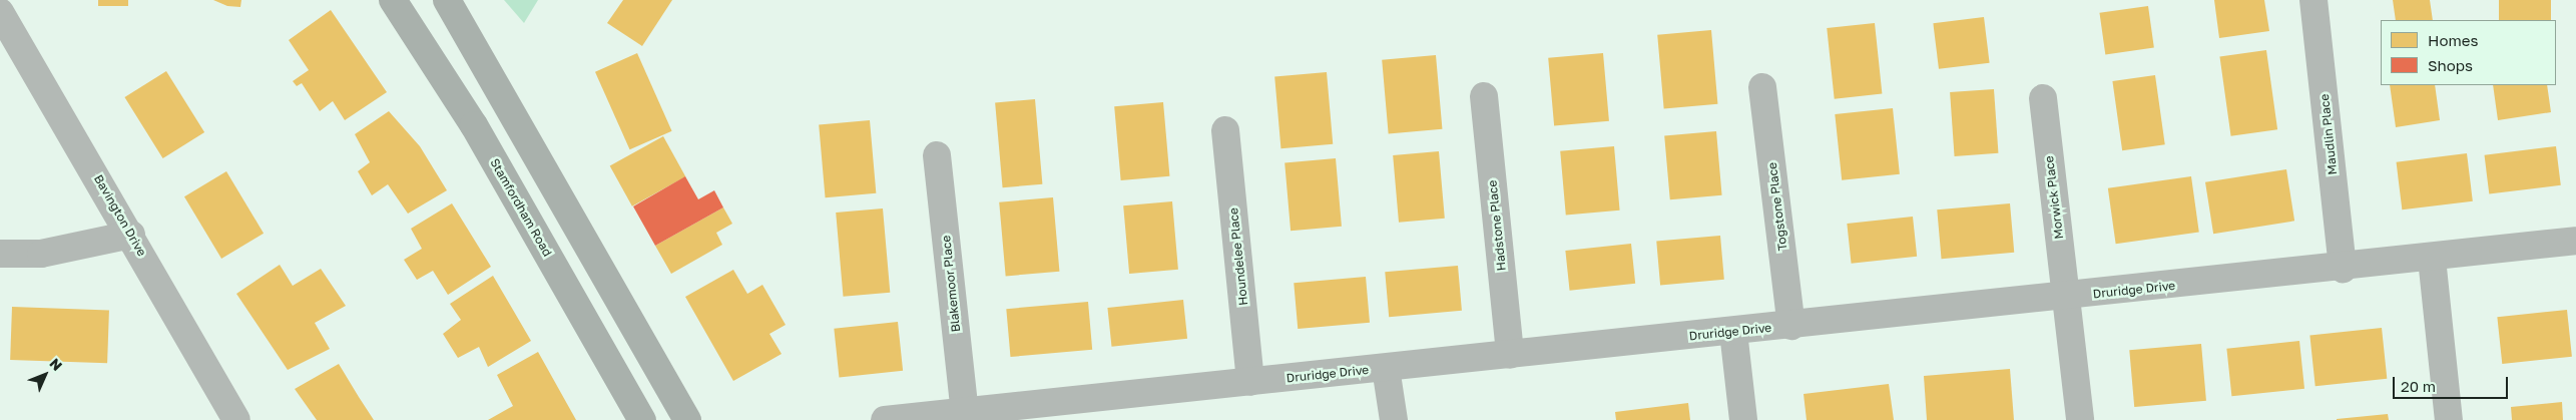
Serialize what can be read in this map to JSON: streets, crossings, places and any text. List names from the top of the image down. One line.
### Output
{"streets":{"main road":["Stamfordham Road"],"street":["Maudlin Place","Morwick Place","Togstone Place","Bavington Drive","Hadstone Place","Houndelee Place","Blakemoor Place","Druridge Drive"]},"crossings":[["Maudlin Place","Druridge Drive"],["Morwick Place","Druridge Drive"],["Togstone Place","Druridge Drive"],["Hadstone Place","Druridge Drive"],["Houndelee Place","Druridge Drive"],["Blakemoor Place","Druridge Drive"]],"legend":["Homes","Shops"],"scale_bar":"20 m","north":"top right"}
